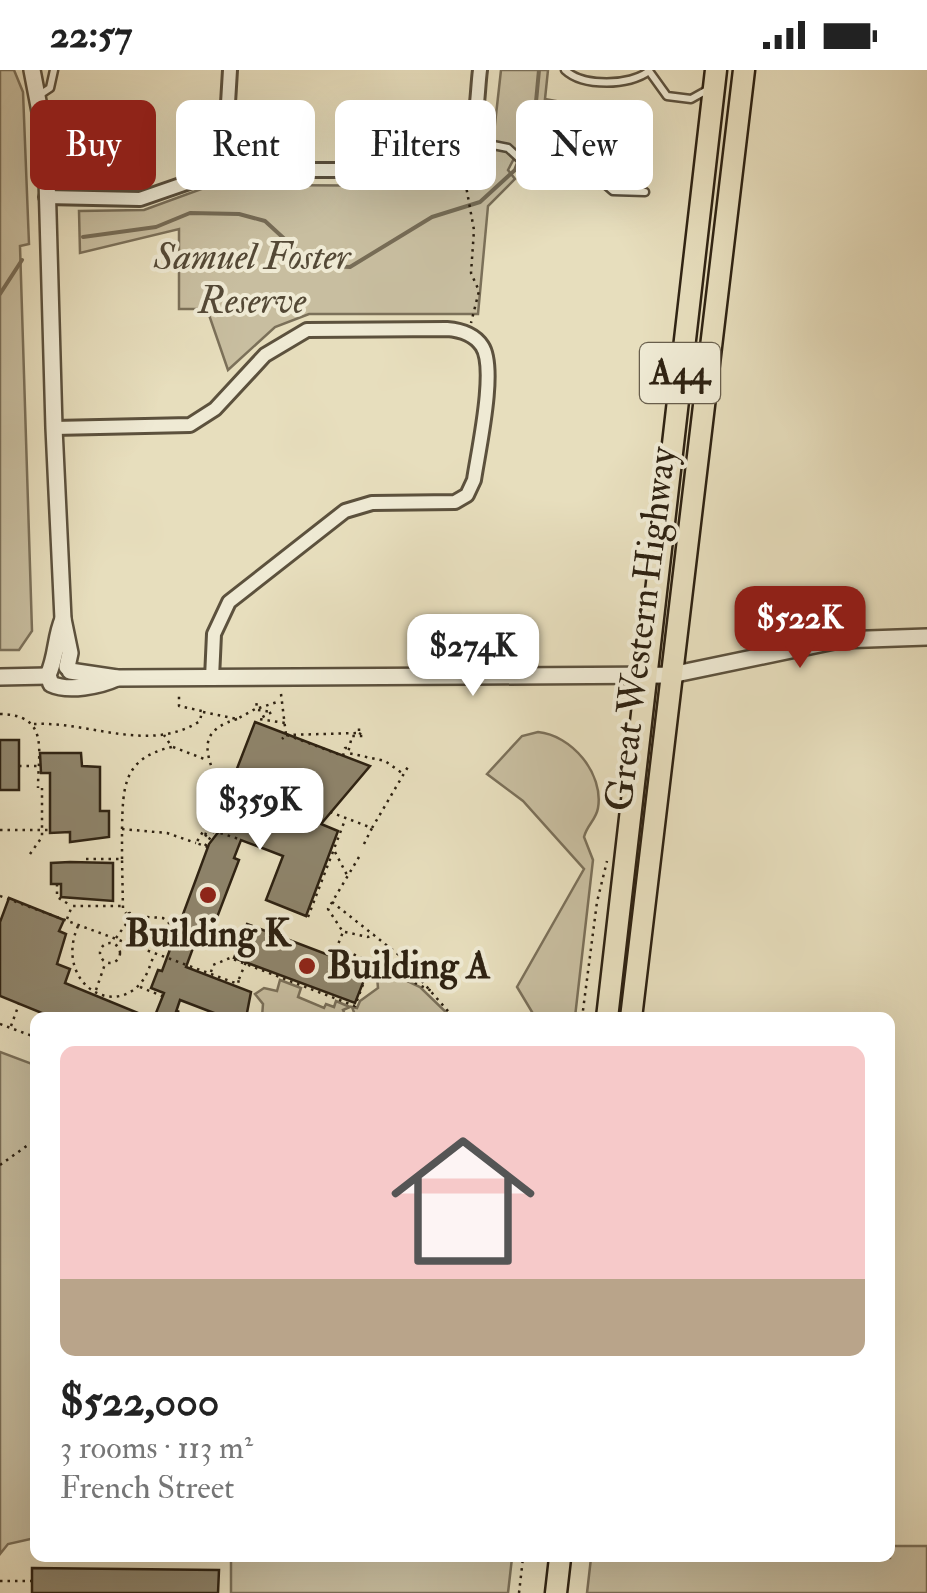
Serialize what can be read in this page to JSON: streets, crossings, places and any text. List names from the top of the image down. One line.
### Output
{"streets":{"highway":["A44","Great Western Highway"]},"parks":["Samuel Foster Reserve"],"places":["Building K","Building A"],"page":{"status":"22:57","chip":["Buy","Rent","Filters","New"],"price":["$522K","$274K","$359K"],"list":[{"name":"$522,000","note":"3 rooms · 113 m² · French Street"}]}}
